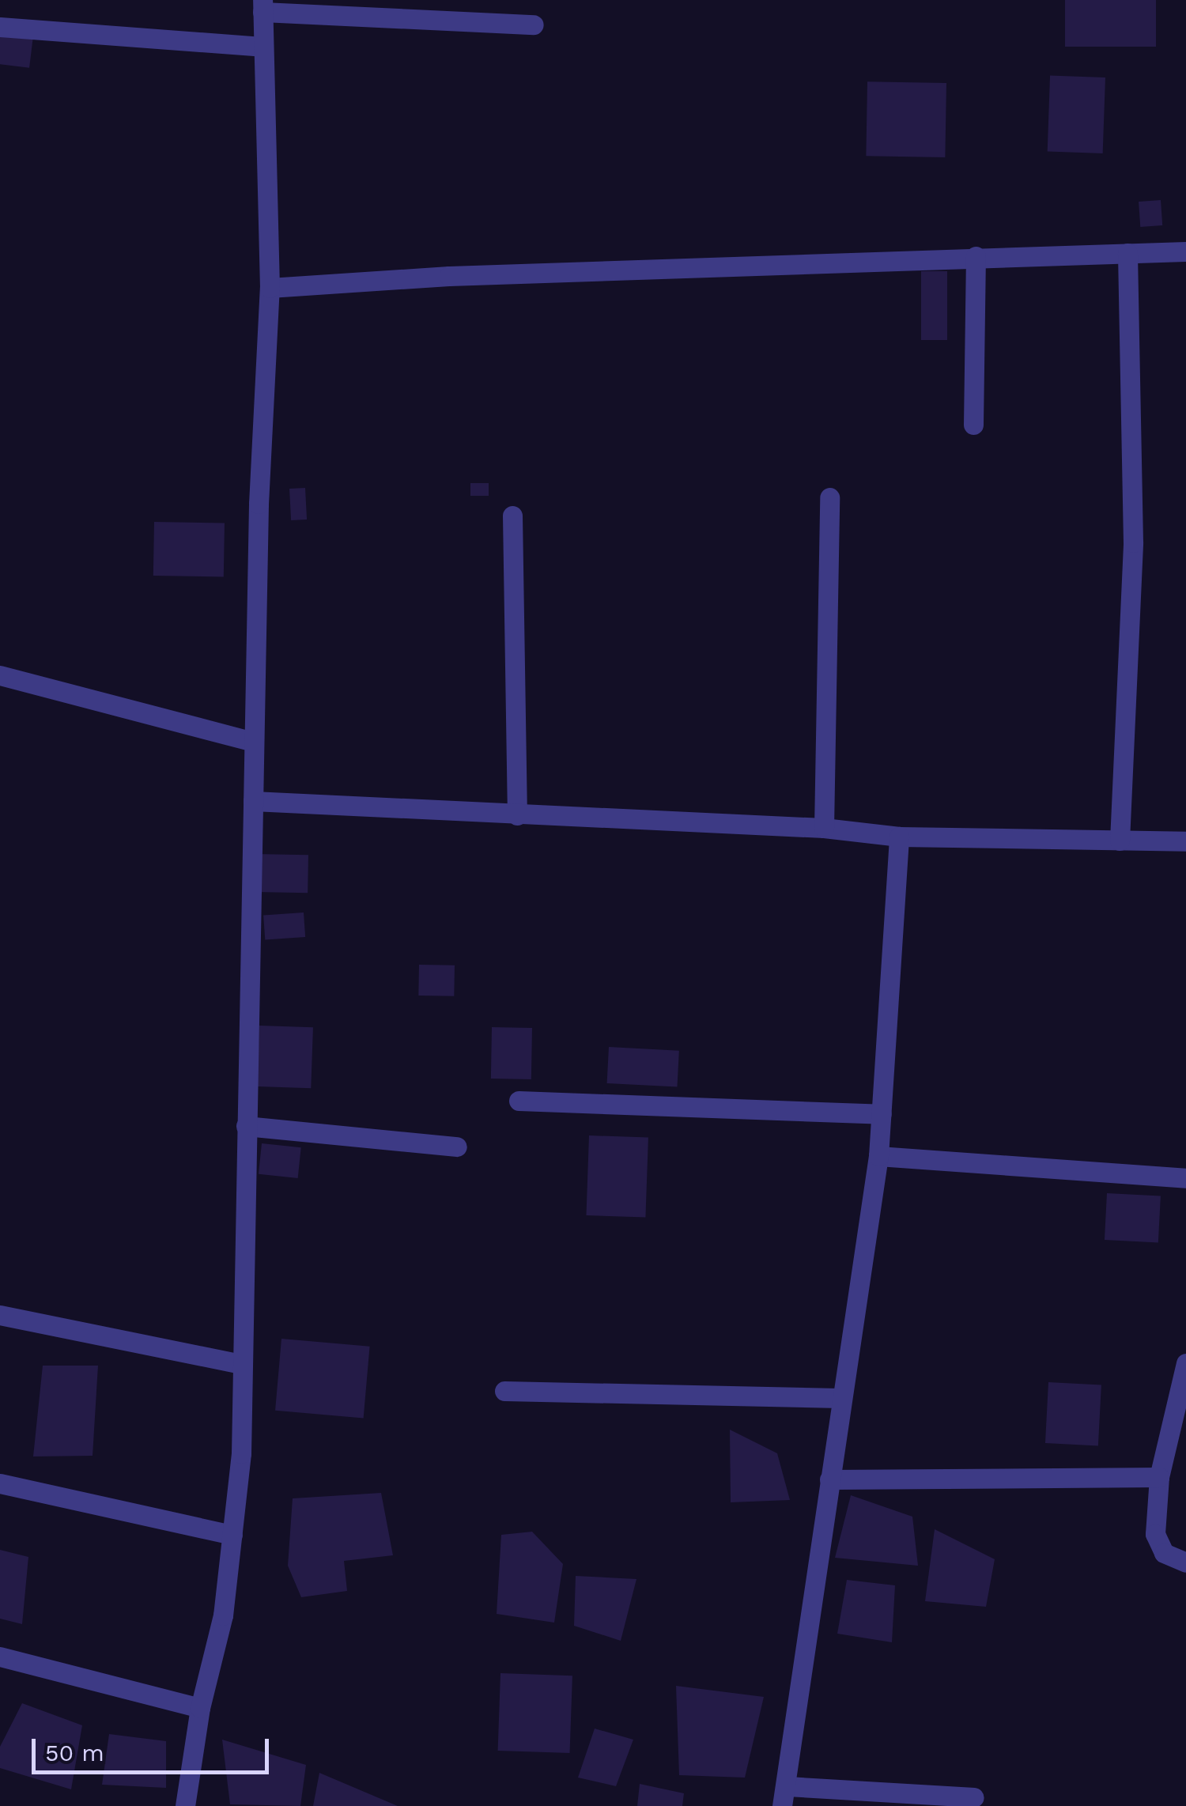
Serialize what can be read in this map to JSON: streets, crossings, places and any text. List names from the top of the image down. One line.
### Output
{"scale_bar":"50 m"}
